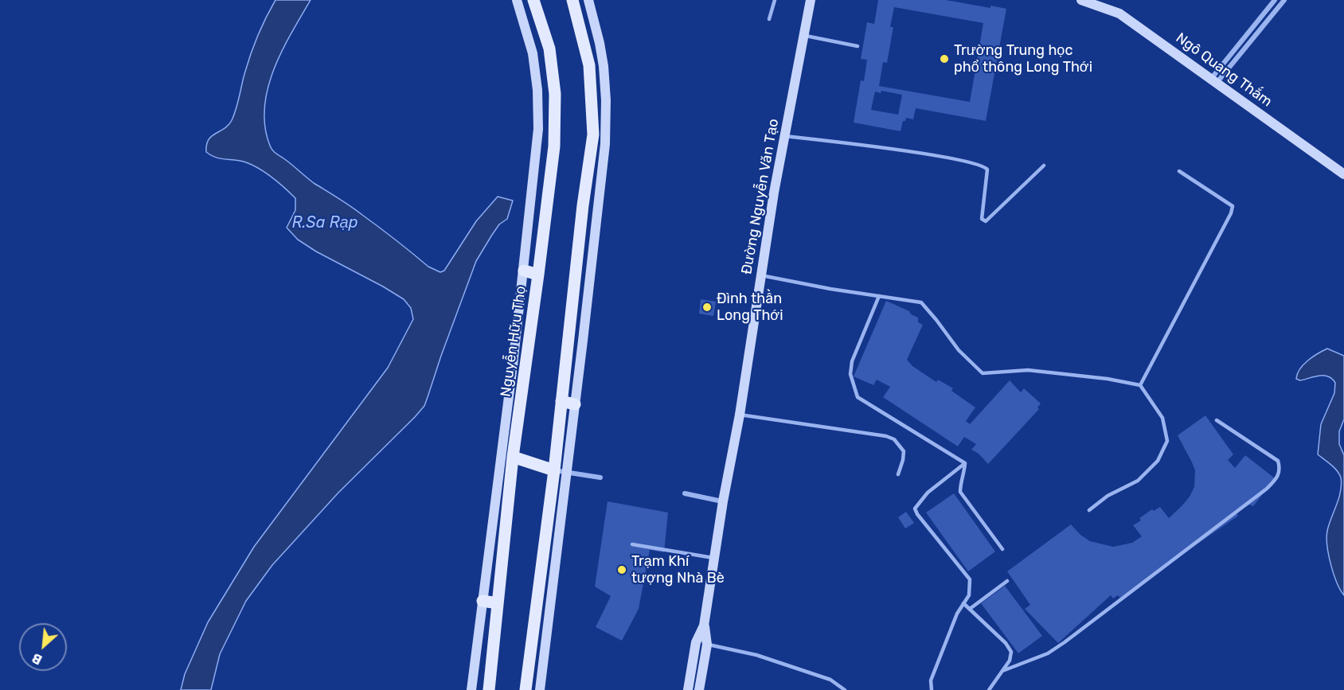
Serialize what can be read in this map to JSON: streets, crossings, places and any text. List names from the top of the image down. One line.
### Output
{"streets":{"main road":["Ngô Quang Thắm","Đường Nguyễn Văn Tạo","Nguyễn Hữu Thọ"]},"water":["R.Sa Rạp"],"places":["Trường Trung học phổ thông Long Thới","Đình thần Long Thới","Trạm Khí tượng Nhà Bè"],"north":"bottom left"}
